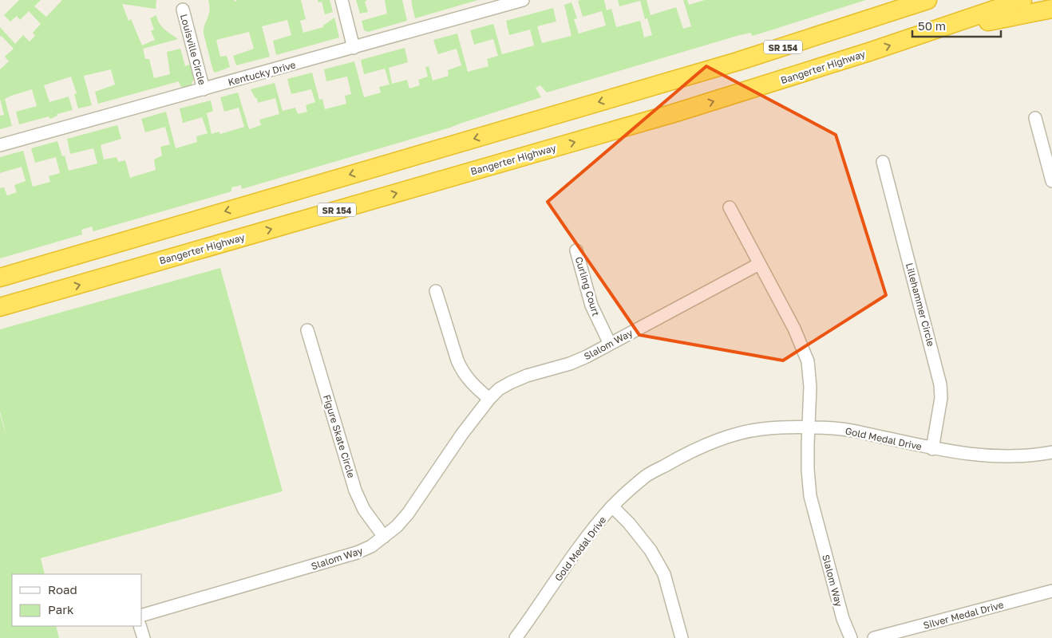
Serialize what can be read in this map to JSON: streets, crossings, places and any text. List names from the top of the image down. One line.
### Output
{"streets":{"highway":["SR 154","Bangerter Highway"],"street":["Louisville Circle","Kentucky Drive","Curling Court","Lillehammer Circle","Slalom Way","Figure Skate Circle","Gold Medal Drive","Silver Medal Drive"]},"crossings":[["Louisville Circle","Kentucky Drive"],["Curling Court","Slalom Way"],["Lillehammer Circle","Gold Medal Drive"],["Slalom Way","Figure Skate Circle"],["Slalom Way","Gold Medal Drive"]],"legend":["Road","Park"],"scale_bar":"50 m"}
